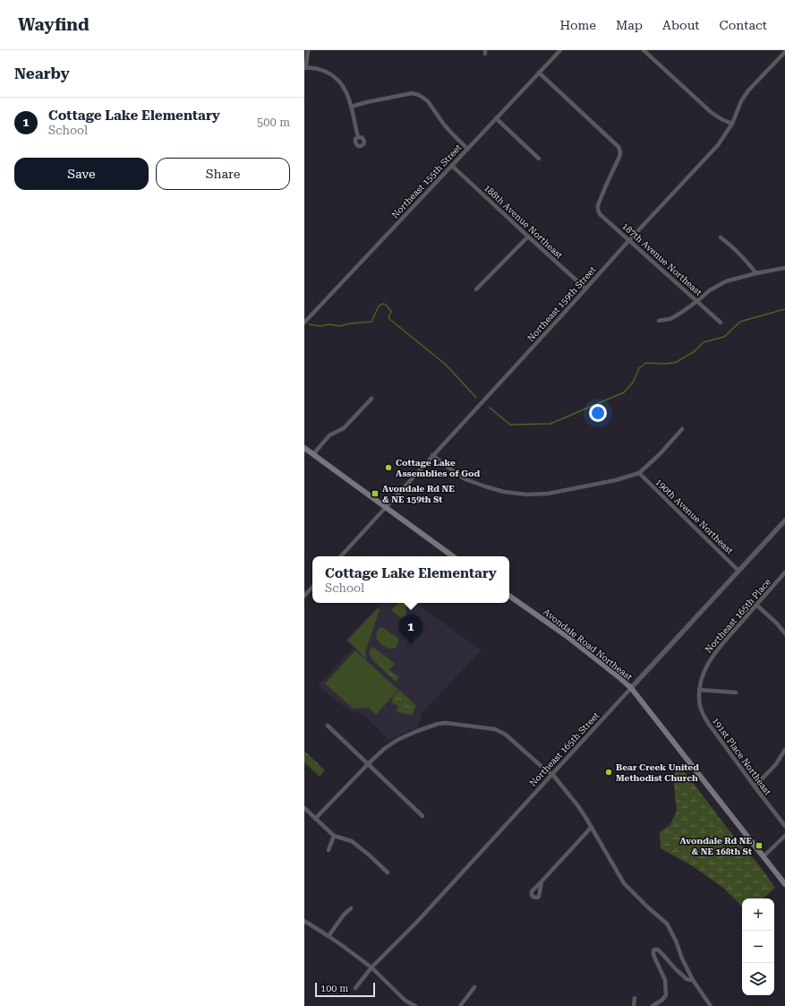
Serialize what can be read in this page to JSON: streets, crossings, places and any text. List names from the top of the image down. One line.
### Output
{"streets":{"main road":["Avondale Road Northeast"],"street":["Northeast 155th Street","188th Avenue Northeast","187th Avenue Northeast","Northeast 159th Street","190th Avenue Northeast","Northeast 165th Place","Northeast 165th Street","191st Place Northeast"]},"crossings":[["Northeast 155th Street","188th Avenue Northeast"],["Northeast 155th Street","187th Avenue Northeast"],["188th Avenue Northeast","Northeast 159th Street"],["187th Avenue Northeast","Northeast 159th Street"],["190th Avenue Northeast","Northeast 165th Street"],["Northeast 165th Place","191st Place Northeast"],["Avondale Road Northeast","Northeast 165th Street"]],"places":{"other":["Cottage Lake Assemblies of God","Bear Creek United Methodist Church"],"transit":["Avondale Rd NE & NE 159th St","Avondale Rd NE & NE 168th St"]},"scale_bar":"100 m","page":{"header":"Wayfind","nav":["Home","Map","About","Contact"],"heading":"Nearby","list":[{"mark":"1","name":"Cottage Lake Elementary","note":"School","value":"500 m"}],"buttons":["Save","Share"],"popup":["Cottage Lake Elementary","School"],"pins":"1","map_buttons":["+","−"],"scale":"100 m"}}
